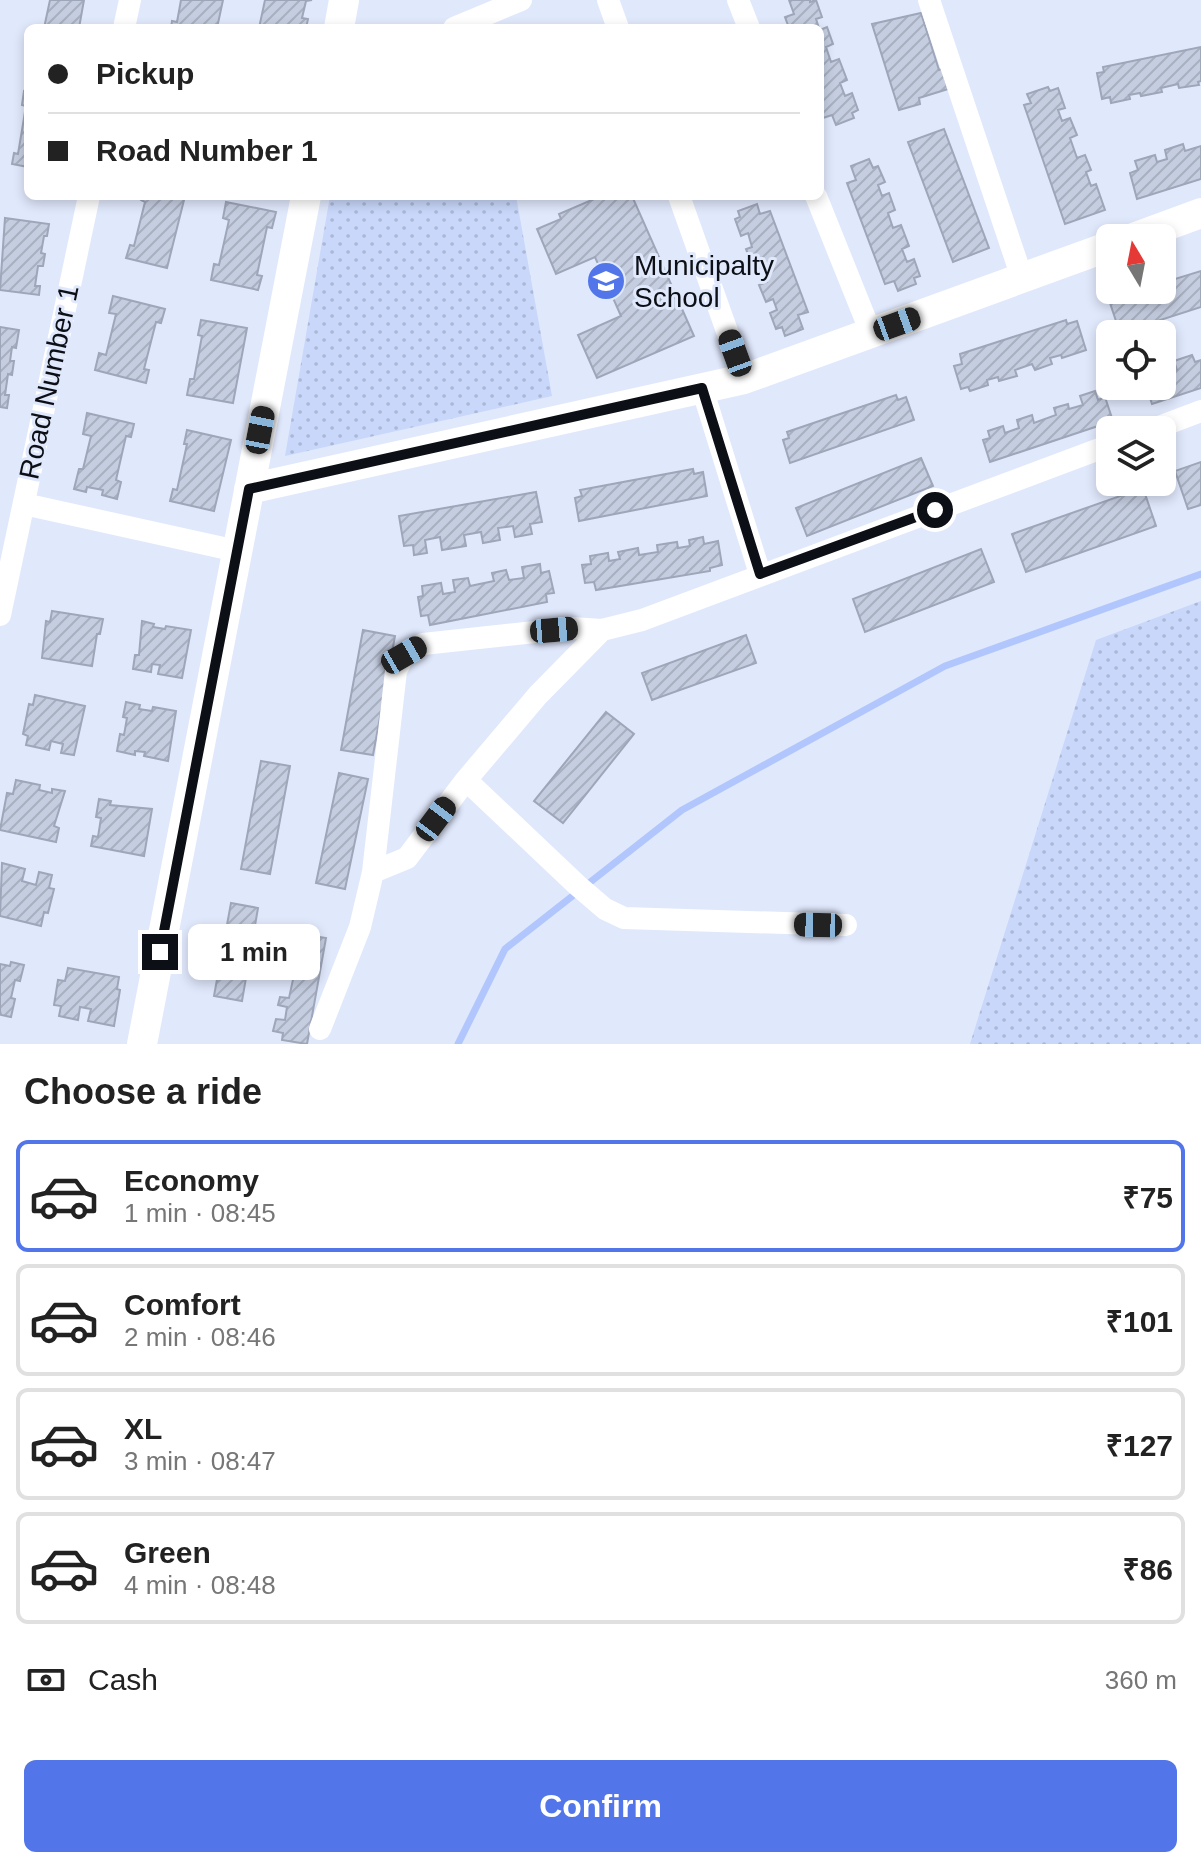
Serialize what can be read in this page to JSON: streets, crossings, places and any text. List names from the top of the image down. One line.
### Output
{"streets":{"street":["Road Number 1"]},"places":{"school or university":["Municipalty School"]},"north":"top","page":{"banner":["Pickup","Road Number 1"],"bubble":"1 min","heading":"Choose a ride","list":[{"name":"Economy","note":"1 min · 08:45","value":"₹75"},{"name":"Comfort","note":"2 min · 08:46","value":"₹101"},{"name":"XL","note":"3 min · 08:47","value":"₹127"},{"name":"Green","note":"4 min · 08:48","value":"₹86"}],"pay":["Cash","360 m"],"buttons":"Confirm"}}
